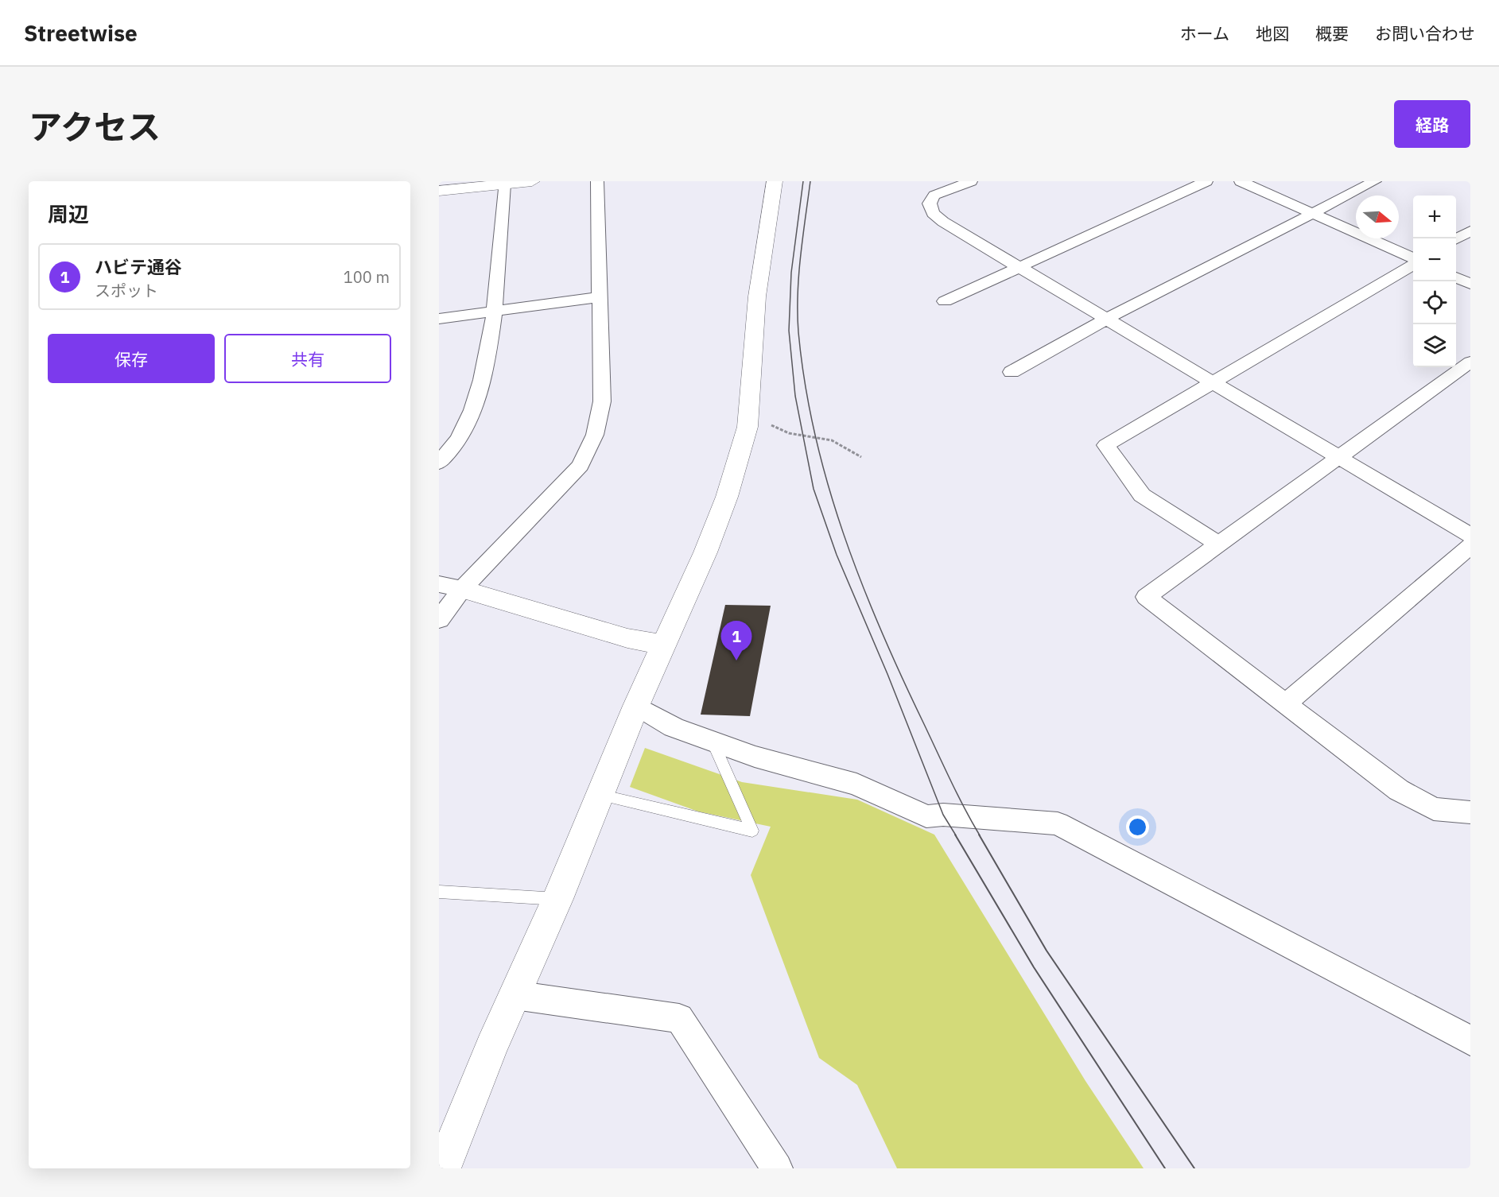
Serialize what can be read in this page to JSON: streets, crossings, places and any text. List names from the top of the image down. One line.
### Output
{"north":"right","page":{"header":"Streetwise","nav":["ホーム","地図","概要","お問い合わせ"],"title":"アクセス","buttons":["経路",["保存","共有"]],"heading":"周辺","map_buttons":["+","−"],"list":[{"mark":"1","name":"ハビテ通谷","note":"スポット","value":"100 m"}],"pins":"1"}}
